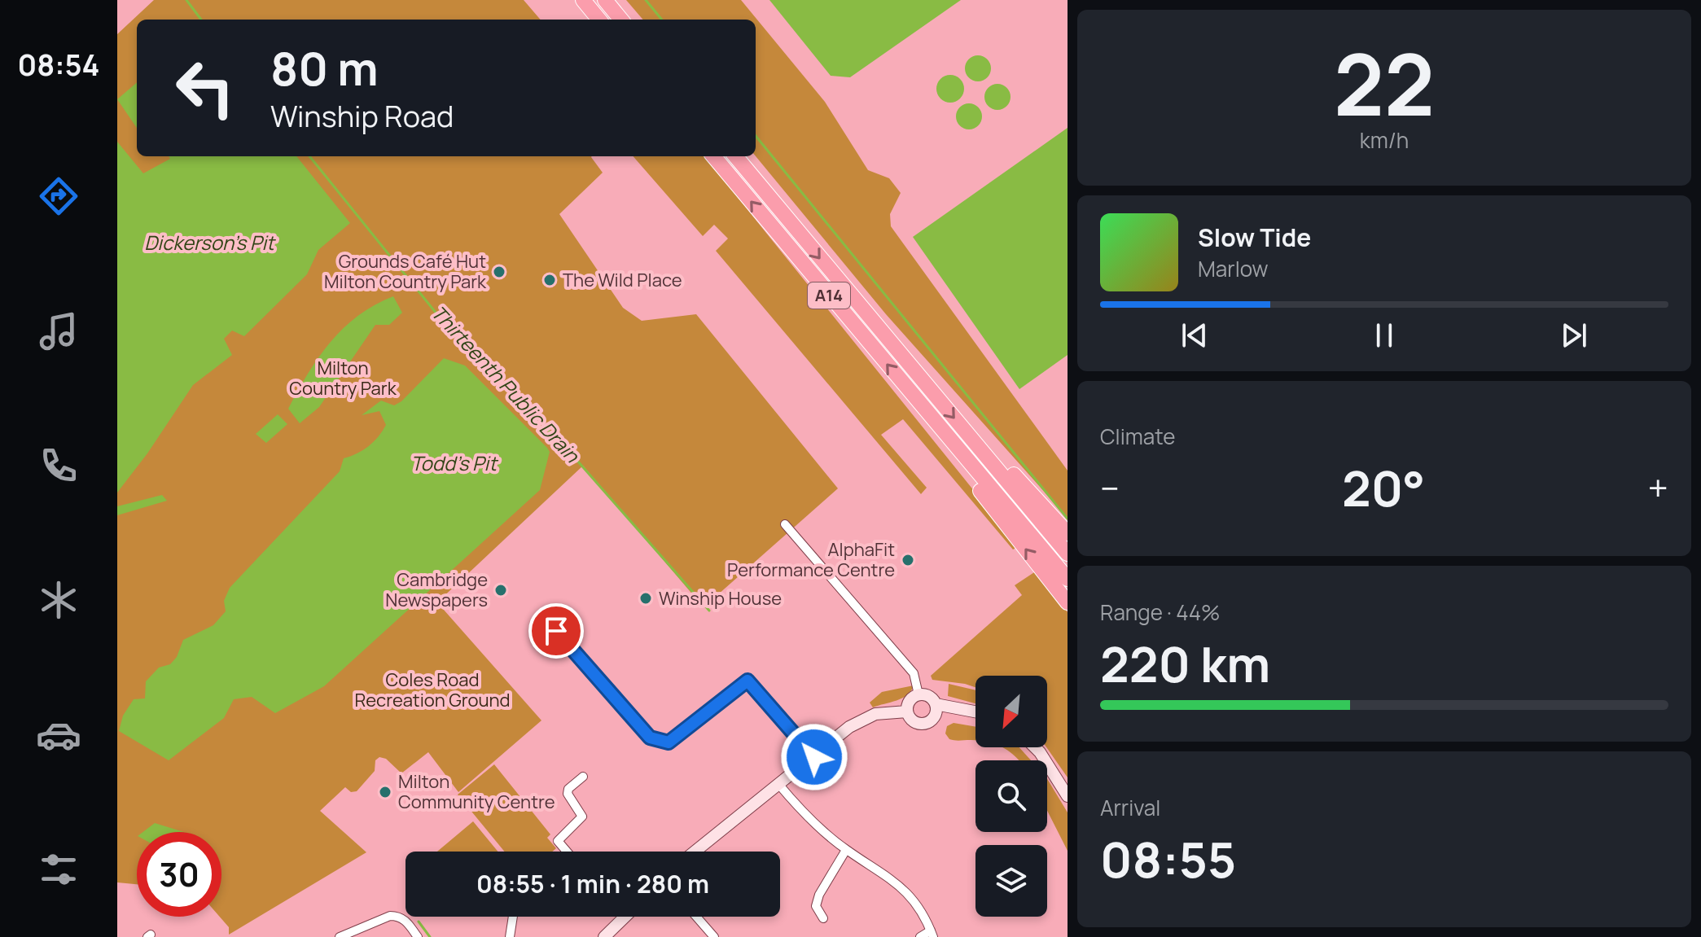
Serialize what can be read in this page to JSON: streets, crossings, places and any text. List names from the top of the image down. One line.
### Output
{"streets":{"highway":["A14"]},"water":["Dickerson's Pit","Thirteenth Public Drain","Todd's Pit"],"parks":["Milton Country Park","Coles Road Recreation Ground"],"places":["Grounds Café Hut Milton Country Park","The Wild Place","AlphaFit Performance Centre","Cambridge Newspapers","Winship House","Milton Community Centre"],"north":"bottom left","page":{"tabs":"08:54","tile":[["22","km/h"],"Climate",["Range · 44%","220 km"],["Arrival","08:55"]],"turn":["80 m","Winship Road"],"song":["Slow Tide","Marlow"],"heat":["−","20°","+"],"limit":"30","trip":"08:55 · 1 min · 280 m"}}
